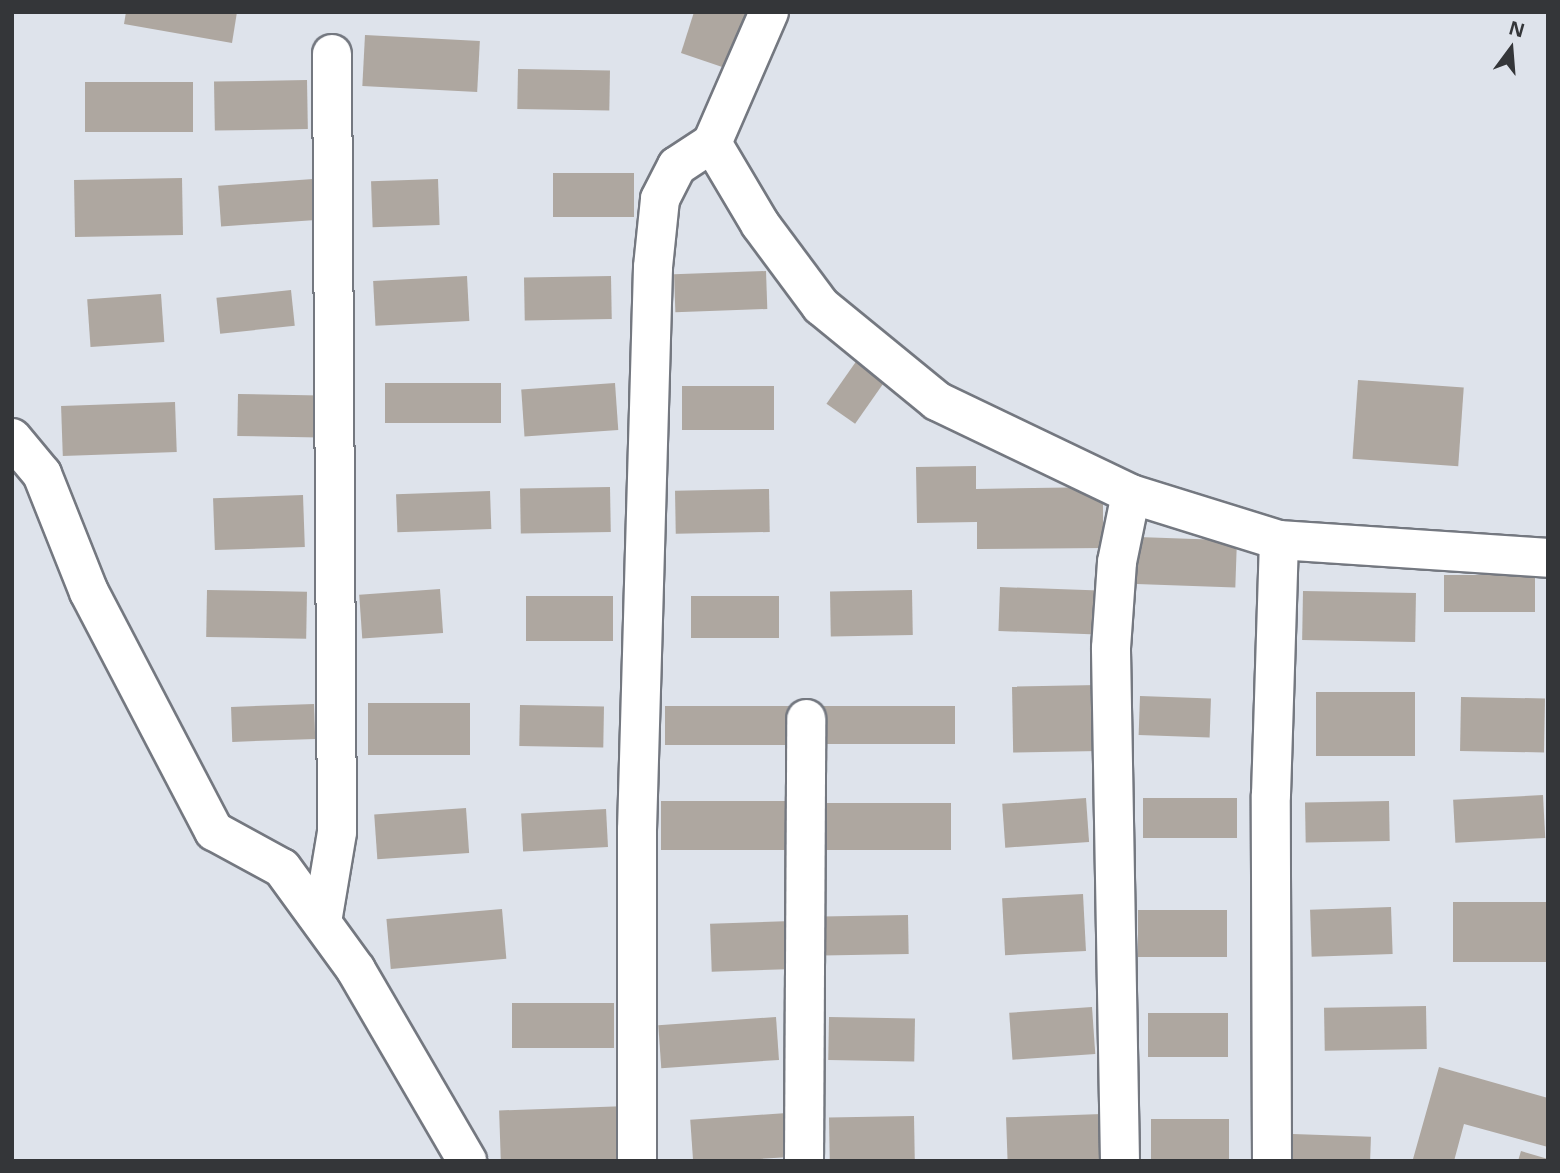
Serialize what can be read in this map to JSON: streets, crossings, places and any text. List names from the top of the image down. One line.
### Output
{"north":"top"}
